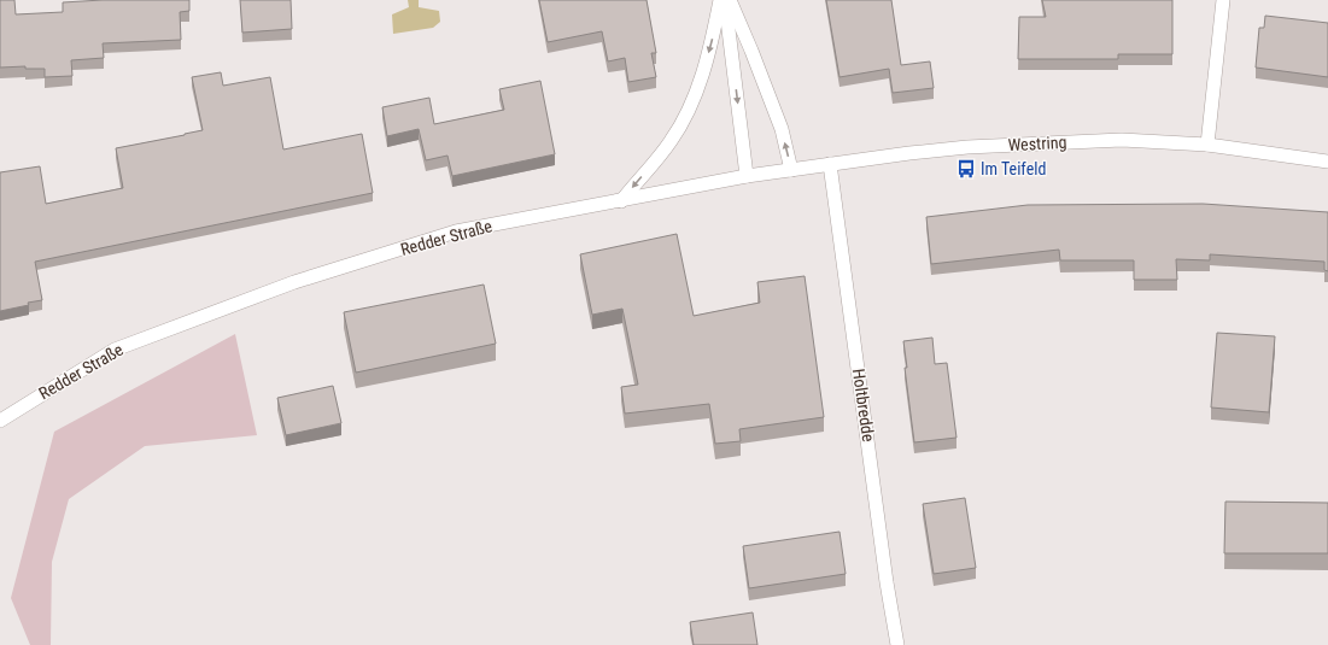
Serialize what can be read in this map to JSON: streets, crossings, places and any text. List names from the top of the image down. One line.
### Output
{"streets":{"street":["Westring","Redder Straße","Holtbredde"]},"crossings":[["Westring","Redder Straße"],["Westring","Holtbredde"]],"places":{"bus stop":["Im Teifeld"]}}
